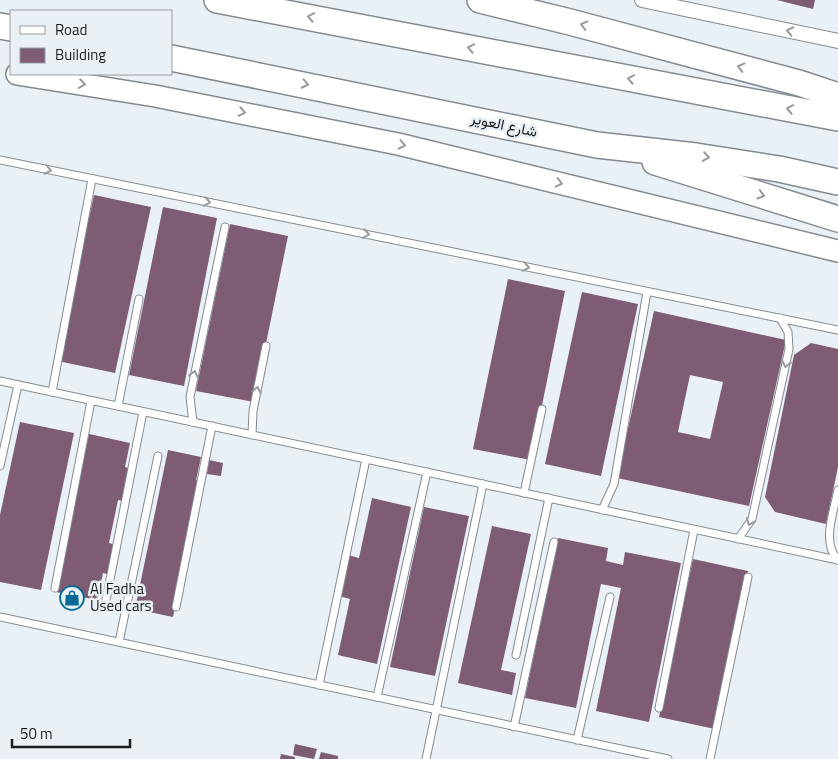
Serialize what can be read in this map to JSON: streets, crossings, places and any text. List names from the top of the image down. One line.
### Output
{"streets":{"highway":["شارع العوير"]},"places":{"shop":["Al Fadha Used cars"]},"legend":["Road","Building"],"scale_bar":"50 m"}
